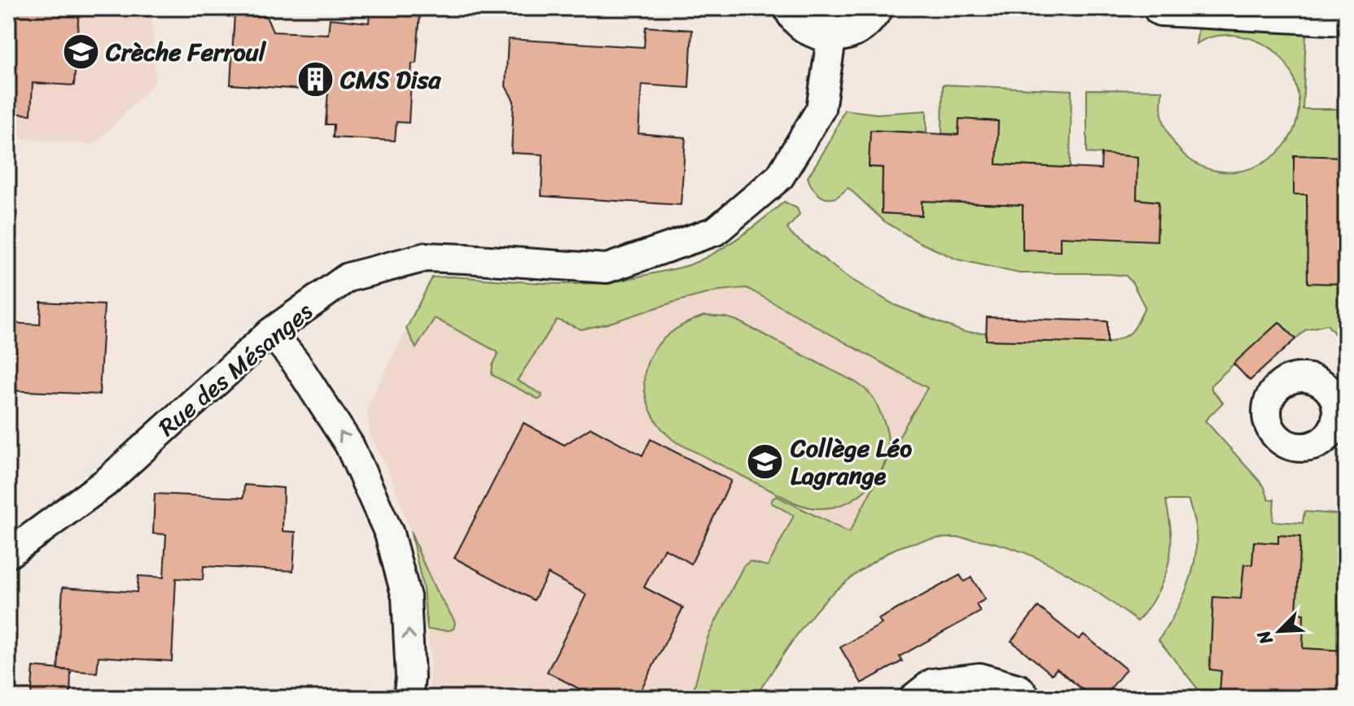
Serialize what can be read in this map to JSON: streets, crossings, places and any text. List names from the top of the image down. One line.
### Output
{"streets":{"street":["Rue des Mésanges"]},"places":{"school or university":["Crèche Ferroul","Collège Léo Lagrange"],"building":["CMS Disa"]},"north":"bottom left"}
